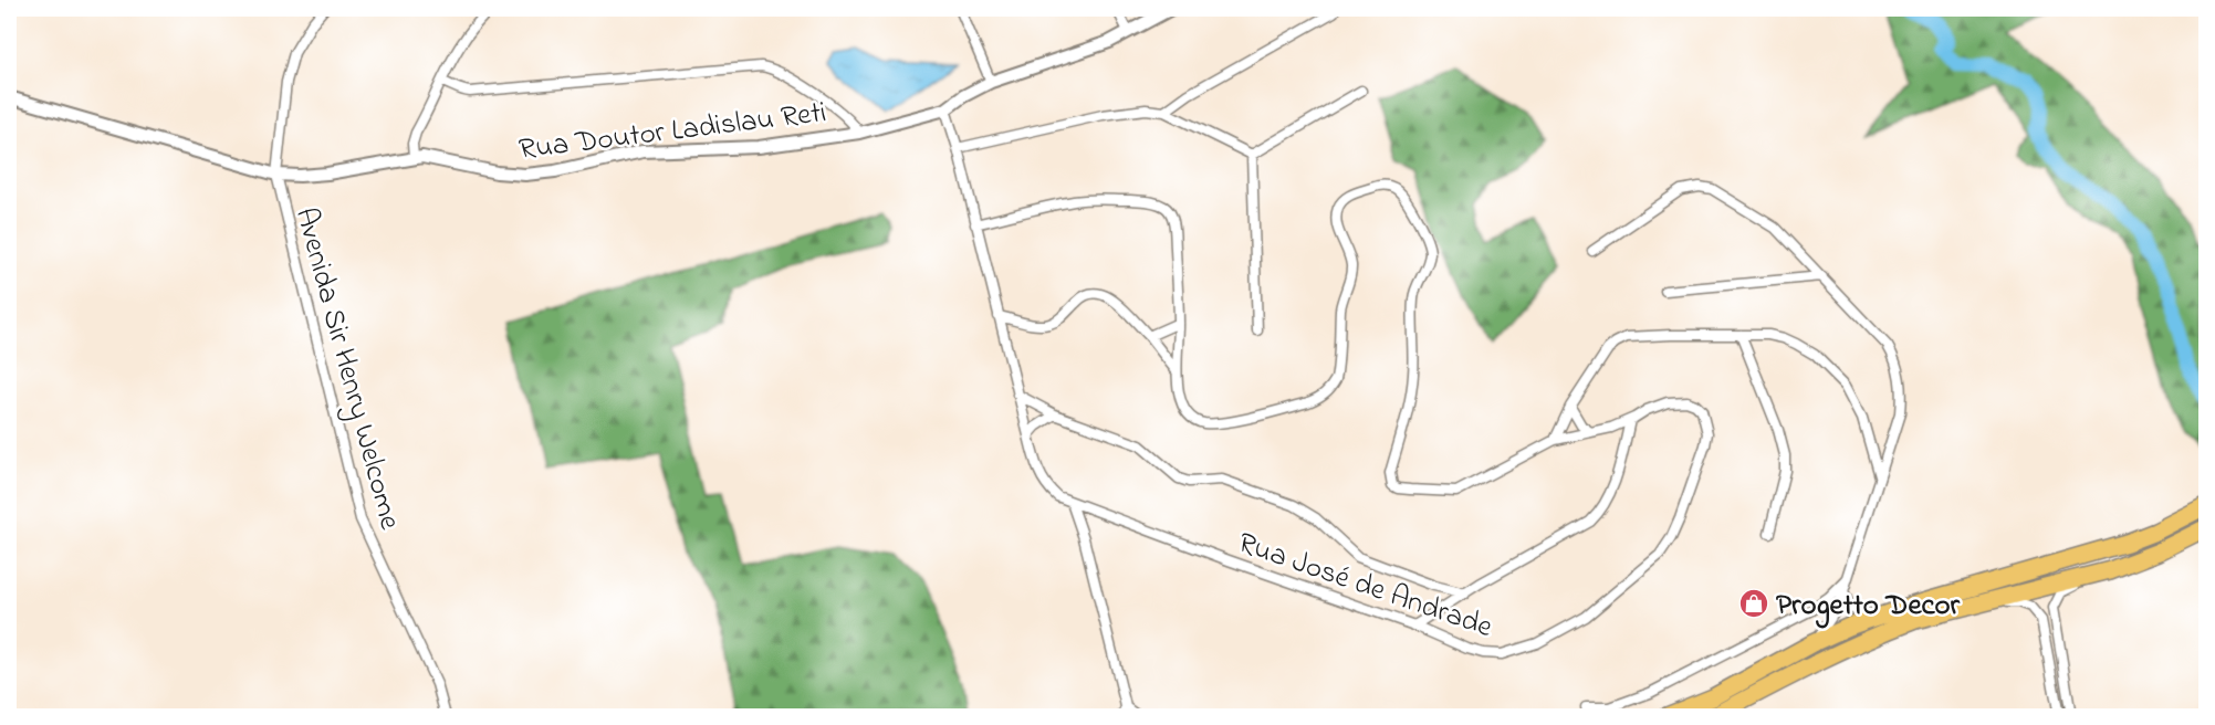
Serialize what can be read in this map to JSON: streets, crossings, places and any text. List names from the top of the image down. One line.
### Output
{"streets":{"street":["Rua Doutor Ladislau Reti","Avenida Sir Henry Welcome","Rua José de Andrade"]},"crossings":[["Rua Doutor Ladislau Reti","Avenida Sir Henry Welcome"],["Rua Doutor Ladislau Reti","Rua José de Andrade"]],"places":{"shop":["Progetto Decor"]}}
